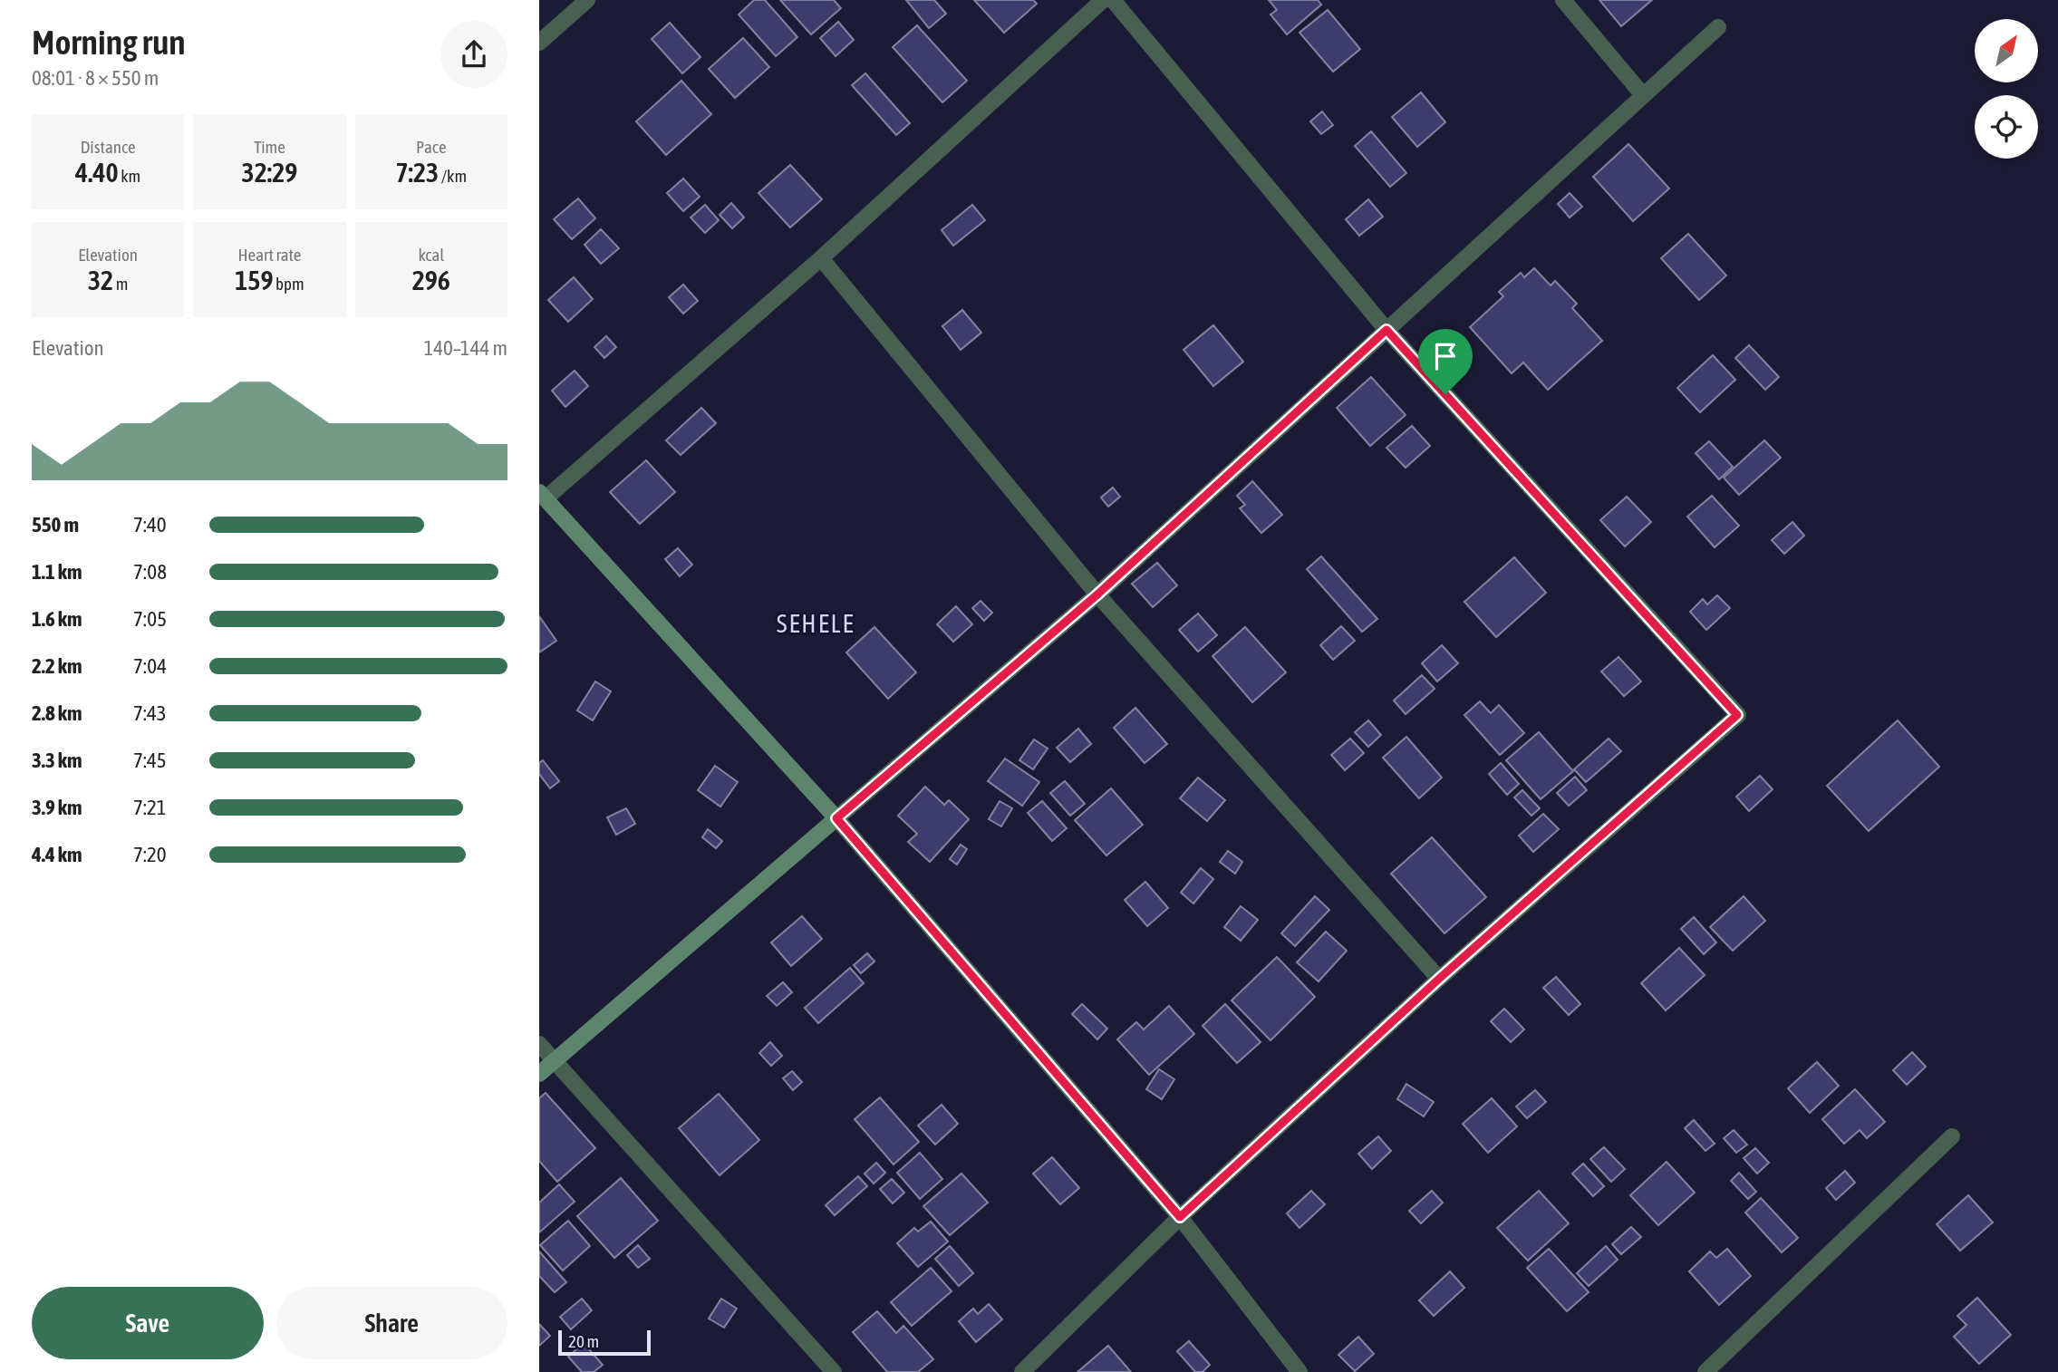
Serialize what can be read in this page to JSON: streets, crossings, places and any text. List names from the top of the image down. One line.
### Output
{"districts":["SEHELE"],"scale_bar":"20 m","north":"top right","page":{"heading":["Morning run","08:01 · 8 × 550 m"],"stats":[["Distance","4.40 km"],["Time","32:29"],["Pace","7:23 /km"],["Elevation","32 m"],["Heart rate","159 bpm"],["kcal","296"]],"chart":["Elevation","140–144 m"],"list":[{"name":"550 m","note":"7:40"},{"name":"1.1 km","note":"7:08"},{"name":"1.6 km","note":"7:05"},{"name":"2.2 km","note":"7:04"},{"name":"2.8 km","note":"7:43"},{"name":"3.3 km","note":"7:45"},{"name":"3.9 km","note":"7:21"},{"name":"4.4 km","note":"7:20"}],"buttons":["Save","Share"],"scale":"20 m"}}
